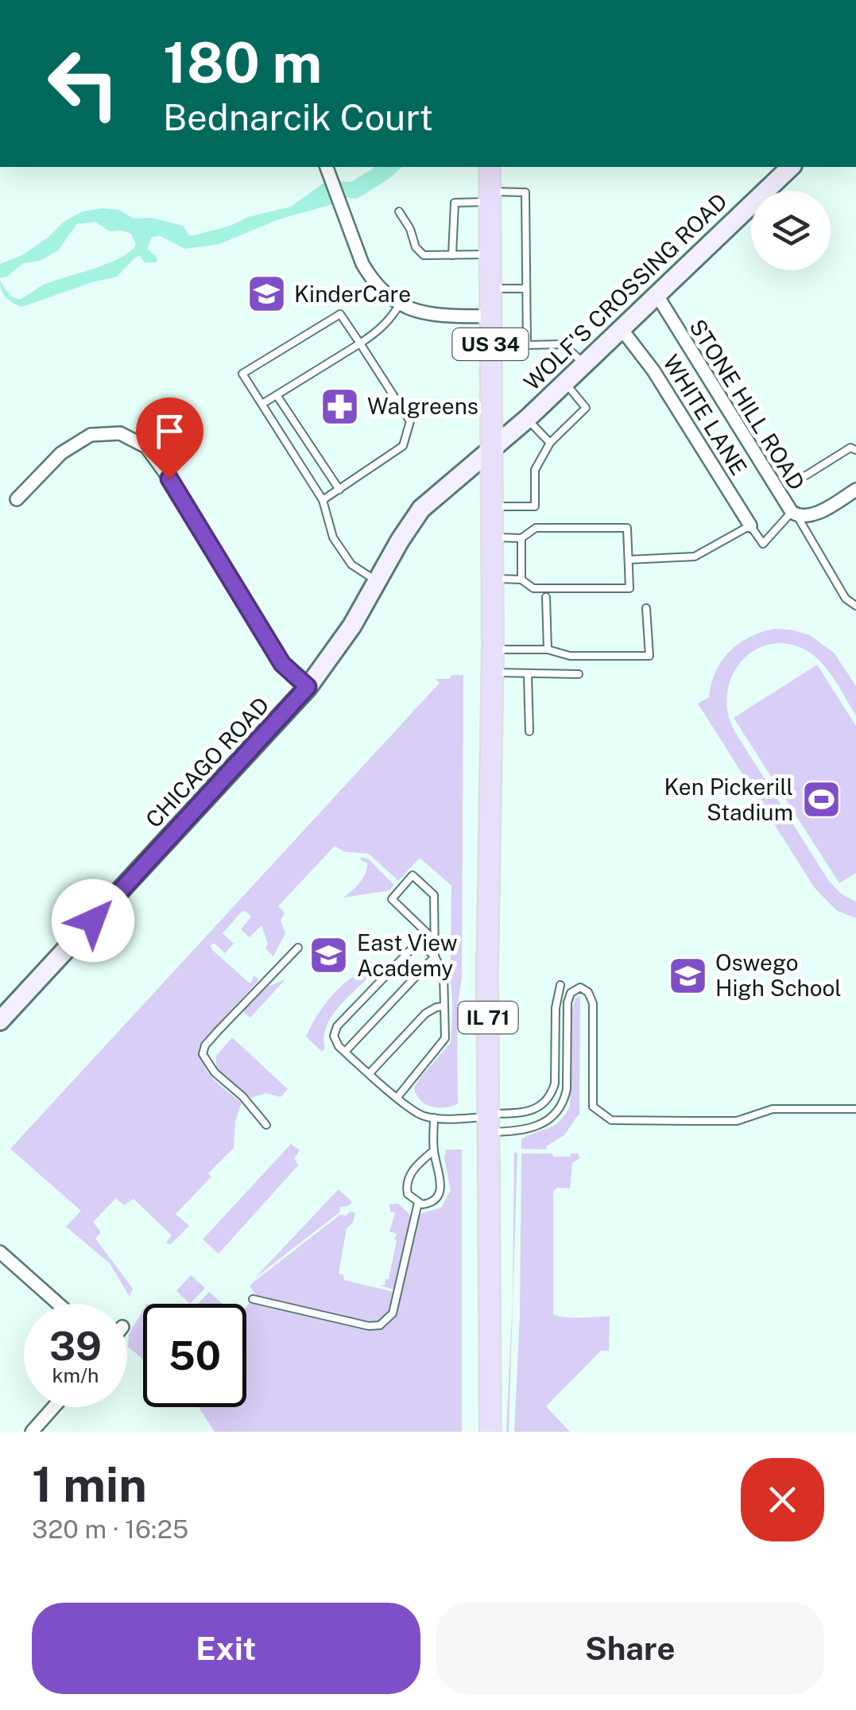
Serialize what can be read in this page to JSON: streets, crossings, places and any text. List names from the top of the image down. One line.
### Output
{"streets":{"main road":["WOLF'S CROSSING ROAD","US 34","CHICAGO ROAD","IL 71"],"street":["STONE HILL ROAD","WHITE LANE"]},"crossings":[["WOLF'S CROSSING ROAD","US 34"],["WOLF'S CROSSING ROAD","STONE HILL ROAD"],["WOLF'S CROSSING ROAD","WHITE LANE"],["WOLF'S CROSSING ROAD","CHICAGO ROAD"],["WOLF'S CROSSING ROAD","IL 71"],["US 34","CHICAGO ROAD"],["US 34","IL 71"],["CHICAGO ROAD","IL 71"]],"places":{"school or university":["KinderCare","East View Academy","Oswego High School"],"pharmacy":["Walgreens"],"sports":["Ken Pickerill Stadium"]},"page":{"turn":["180 m","Bednarcik Court"],"speed":"39 km/h","limit":"50","heading":["1 min","320 m · 16:25"],"buttons":["Exit","Share"]}}
